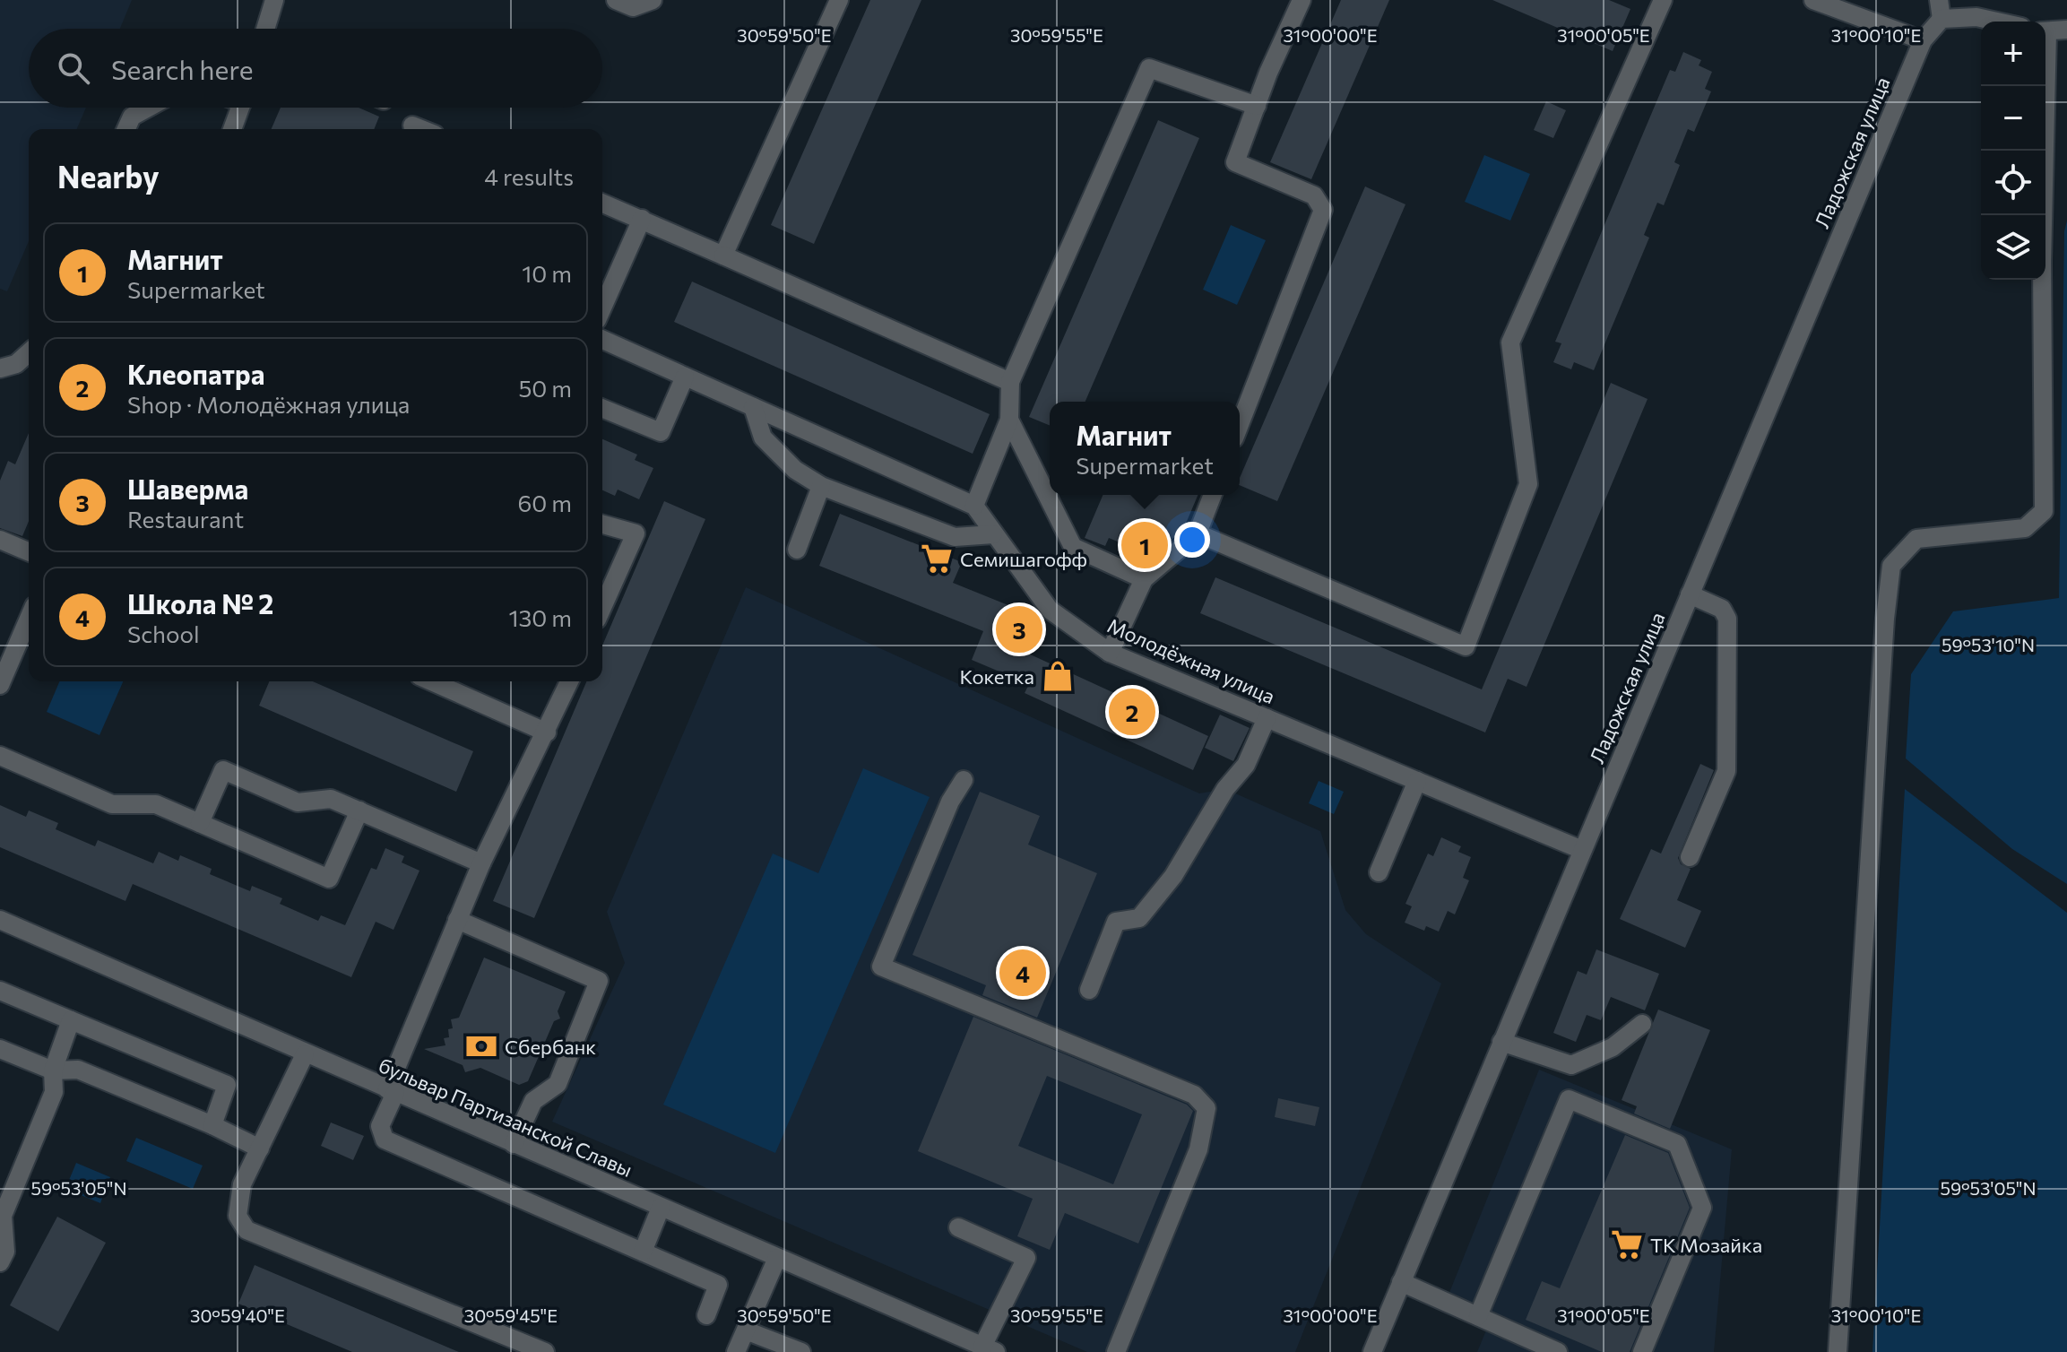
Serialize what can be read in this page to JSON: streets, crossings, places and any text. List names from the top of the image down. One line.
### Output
{"streets":{"street":["Ладожская улица","Молодёжная улица","бульвар Партизанской Славы"]},"crossings":[["Ладожская улица","Молодёжная улица"]],"places":{"supermarket":["Семишагофф","ТК Мозайка"],"shop":["Кокетка"],"bank":["Сбербанк"]},"page":{"map_buttons":["+","−"],"search":"Search here","heading":["Nearby","4 results"],"list":[{"mark":"1","name":"Магнит","note":"Supermarket","value":"10 m"},{"mark":"2","name":"Клеопатра","note":"Shop · Молодёжная улица","value":"50 m"},{"mark":"3","name":"Шаверма","note":"Restaurant","value":"60 m"},{"mark":"4","name":"Школа № 2","note":"School","value":"130 m"}],"popup":["Магнит","Supermarket"],"pins":["1","3","2","4"]},"coordinates":["30°59'50\"E","30°59'55\"E","31°00'00\"E","31°00'05\"E","31°00'10\"E","59°53'10\"N","59°53'05\"N","30°59'40\"E","30°59'45\"E"]}
